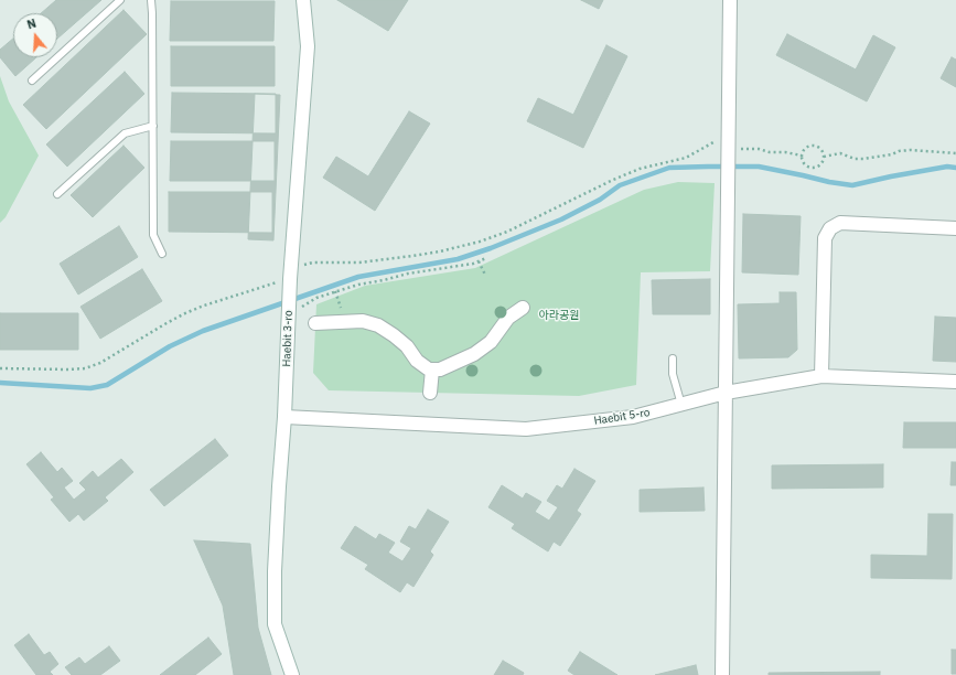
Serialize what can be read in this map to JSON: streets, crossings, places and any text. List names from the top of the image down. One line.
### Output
{"streets":{"street":["Haebit 3-ro","Haebit 5-ro"]},"crossings":[["Haebit 3-ro","Haebit 5-ro"]],"parks":["아라공원"],"north":"top"}
